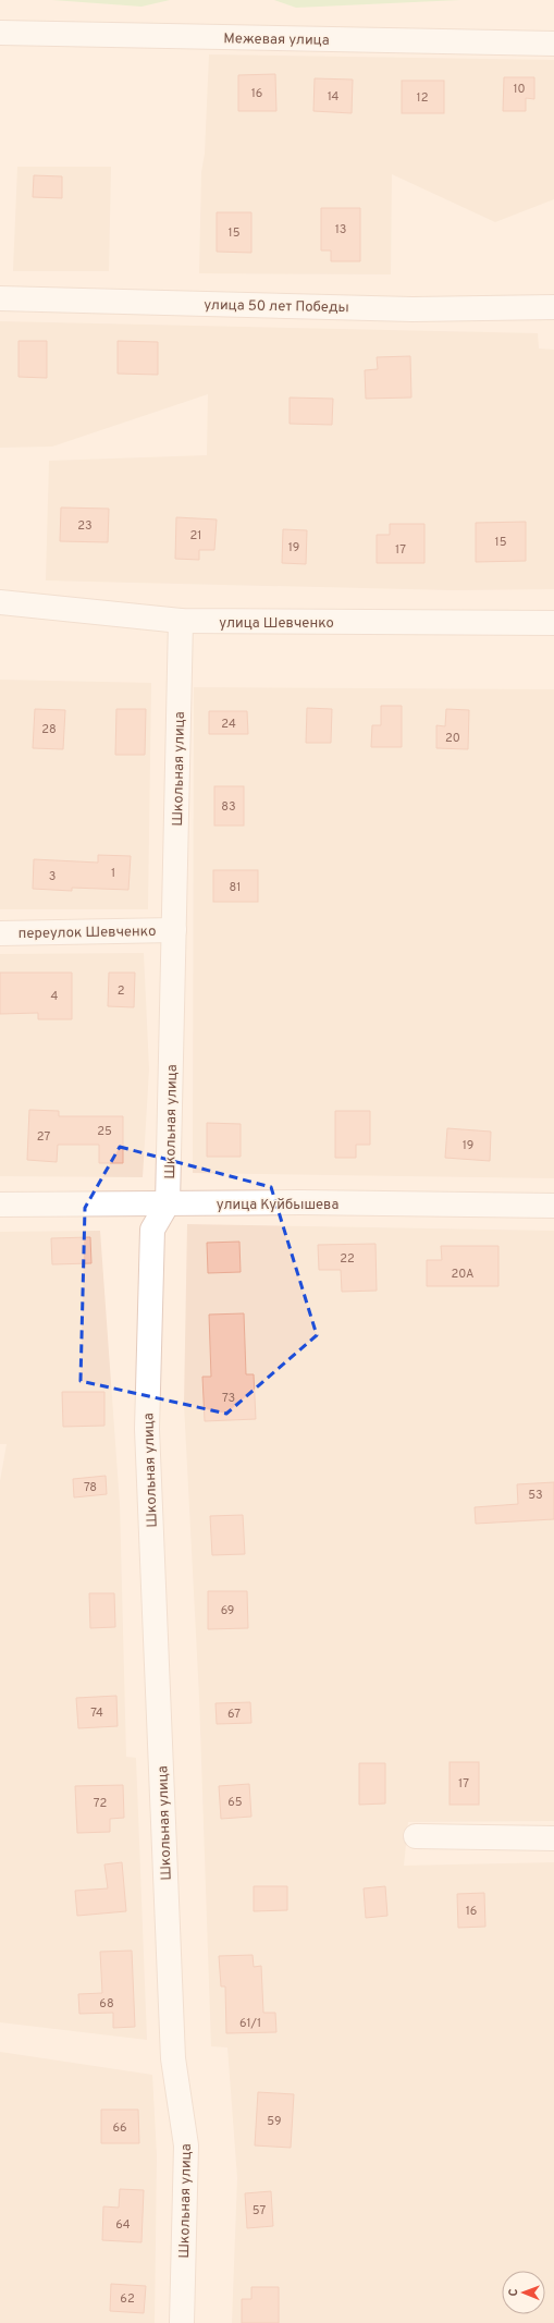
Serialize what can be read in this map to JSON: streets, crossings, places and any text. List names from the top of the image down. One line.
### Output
{"streets":{"street":["Межевая улица","улица 50 лет Победы","улица Шевченко","Школьная улица","переулок Шевченко","улица Куйбышева"]},"crossings":[["улица Шевченко","Школьная улица"],["Школьная улица","переулок Шевченко"],["Школьная улица","улица Куйбышева"]],"house_numbers":["10","16","14","12","13","15","23","21","15","19","17","24","28","20","83","1","3","81","2","4","25","27","19","22","20А","73","78","53","69","74","67","17","65","72","16","68","61/1","59","66","57","64","62"],"north":"left"}
